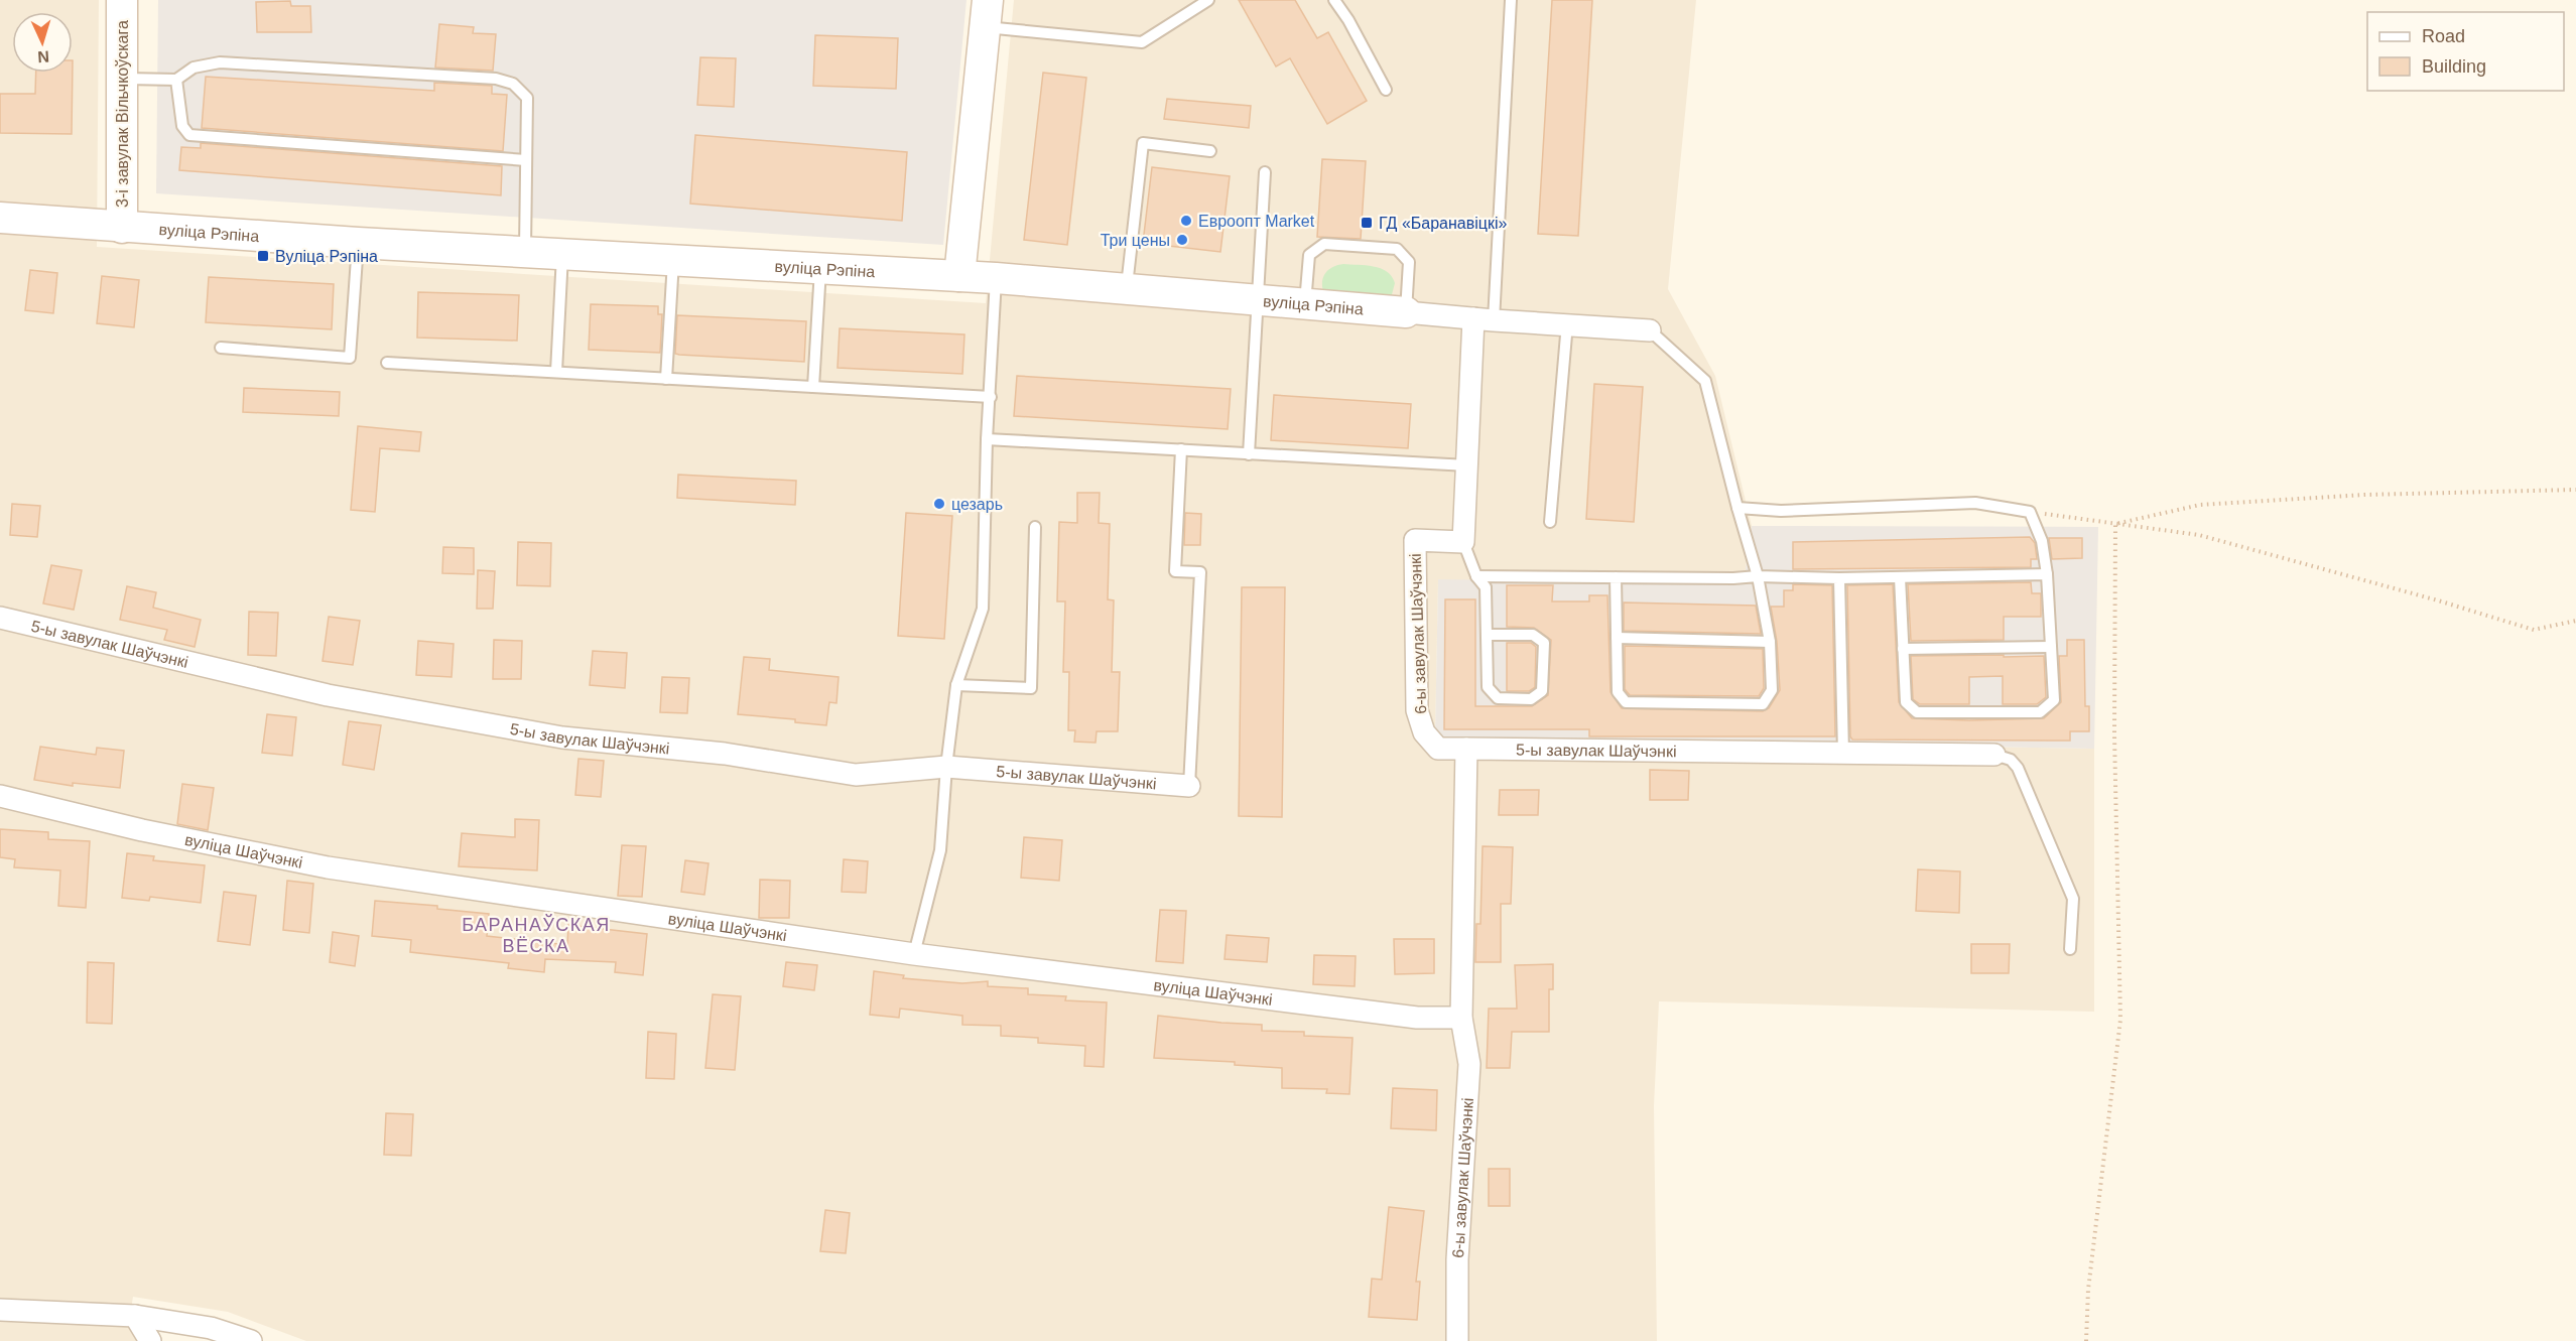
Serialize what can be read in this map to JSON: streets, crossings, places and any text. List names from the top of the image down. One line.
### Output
{"streets":{"street":["3-і завулак Вільчкоўскага","вуліца Рэпіна","6-ы завулак Шаўчэнкі","5-ы завулак Шаўчэнкі","вуліца Шаўчэнкі"]},"crossings":[["3-і завулак Вільчкоўскага","вуліца Рэпіна"],["6-ы завулак Шаўчэнкі","5-ы завулак Шаўчэнкі"],["6-ы завулак Шаўчэнкі","вуліца Шаўчэнкі"]],"districts":["БАРАНАЎСКАЯ ВЁСКА"],"places":{"other":["Евроопт Market","Три цены","цезарь"],"transit":["ГД «Баранавіцкі»","Вуліца Рэпіна"]},"legend":["Road","Building"],"north":"bottom"}
